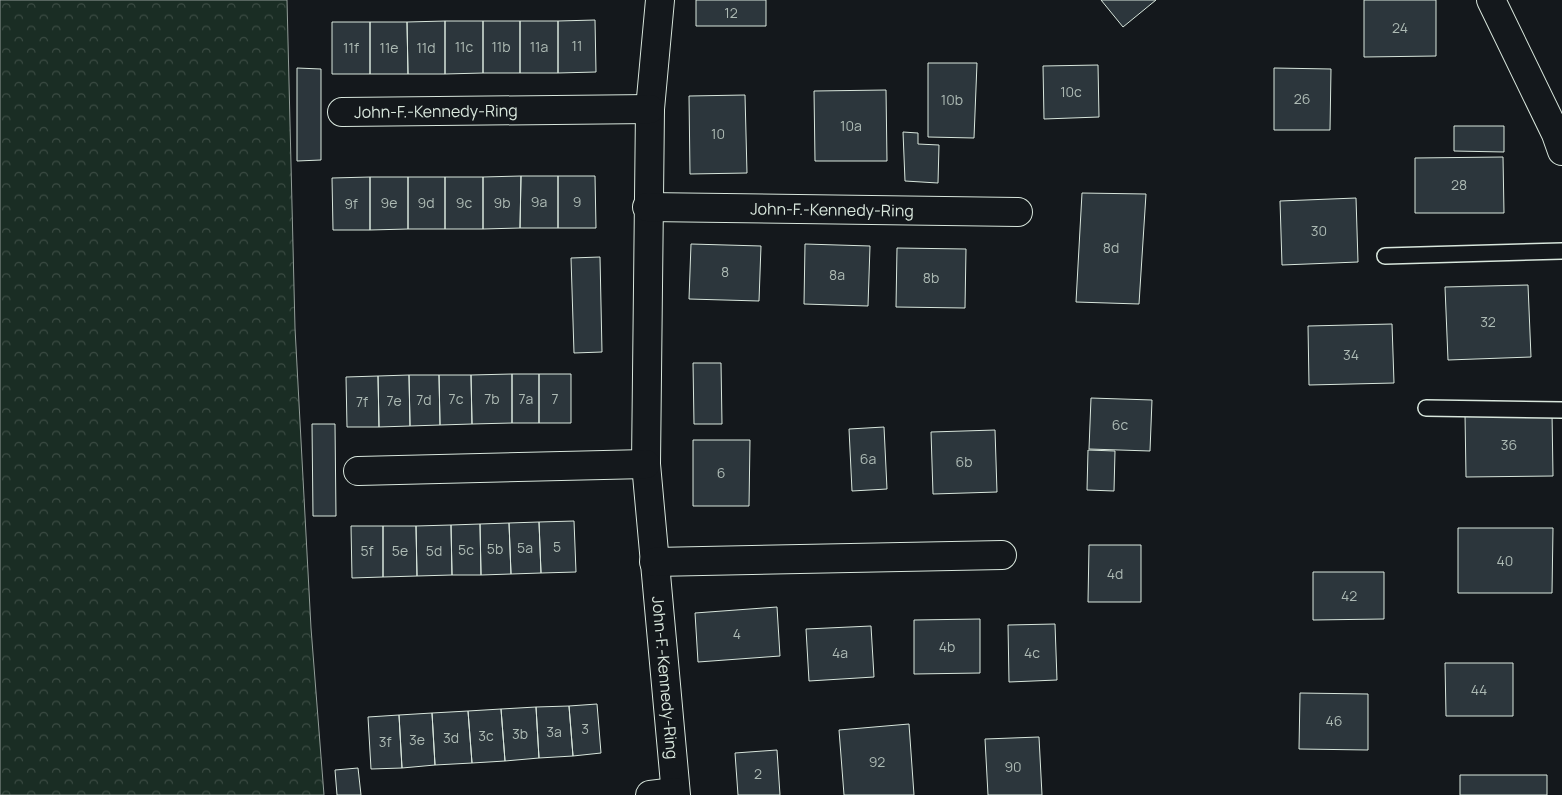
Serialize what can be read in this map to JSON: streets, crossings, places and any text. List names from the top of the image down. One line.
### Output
{"streets":{"street":["John-F.-Kennedy-Ring"]},"house_numbers":["12","24","11","11c","11b","11a","11f","11e","11d","10c","26","10b","10a","10","28","9a","9","9e","9d","9c","9b","9f","30","8d","8","8a","8b","32","34","7c","7b","7a","7","7d","7e","7f","6c","36","6a","6b","6","5","5a","5b","5c","5f","5e","5d","40","4d","42","4","4b","4a","4c","44","46","3","3a","3b","3c","3d","3e","3f","92","90","2"]}
